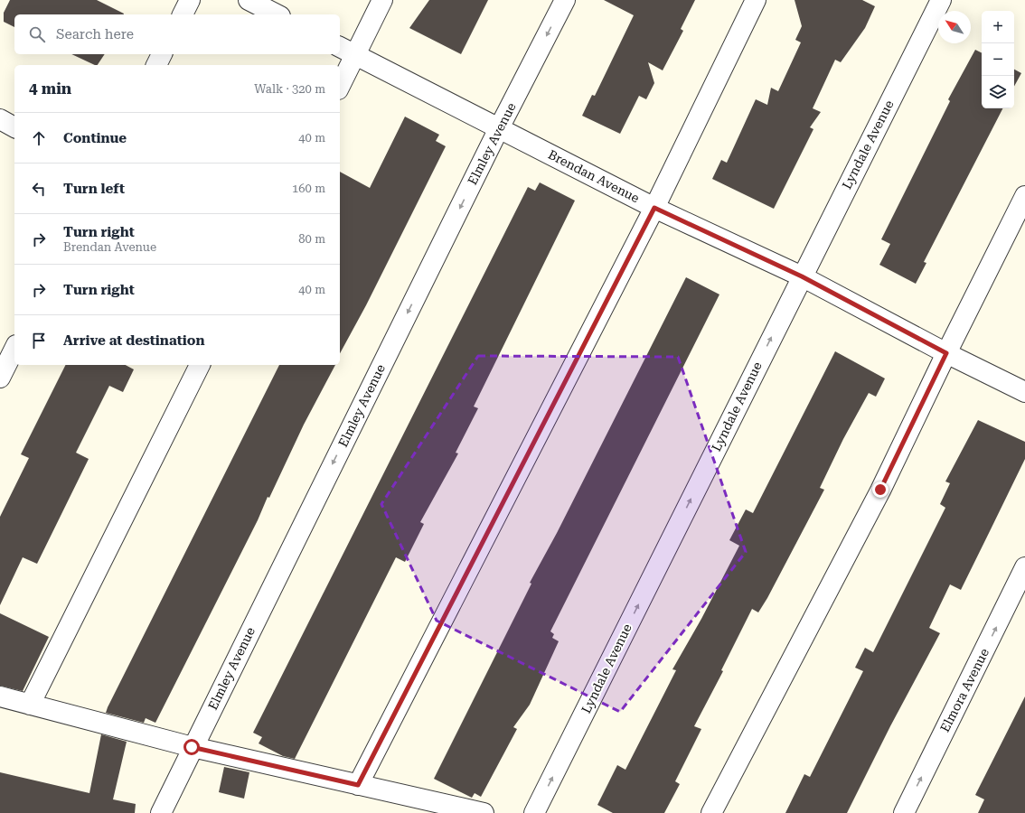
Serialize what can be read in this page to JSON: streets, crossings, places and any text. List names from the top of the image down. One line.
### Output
{"streets":{"street":["Elmley Avenue","Lyndale Avenue","Brendan Avenue","Elmora Avenue"]},"crossings":[["Elmley Avenue","Brendan Avenue"],["Lyndale Avenue","Brendan Avenue"]],"north":"top left","page":{"map_buttons":["+","−"],"search":"Search here","heading":["4 min","Walk · 320 m"],"list":[["Continue","40 m"],["Turn left","160 m"],["Turn right","Brendan Avenue","80 m"],["Turn right","40 m"],"Arrive at destination"]}}
